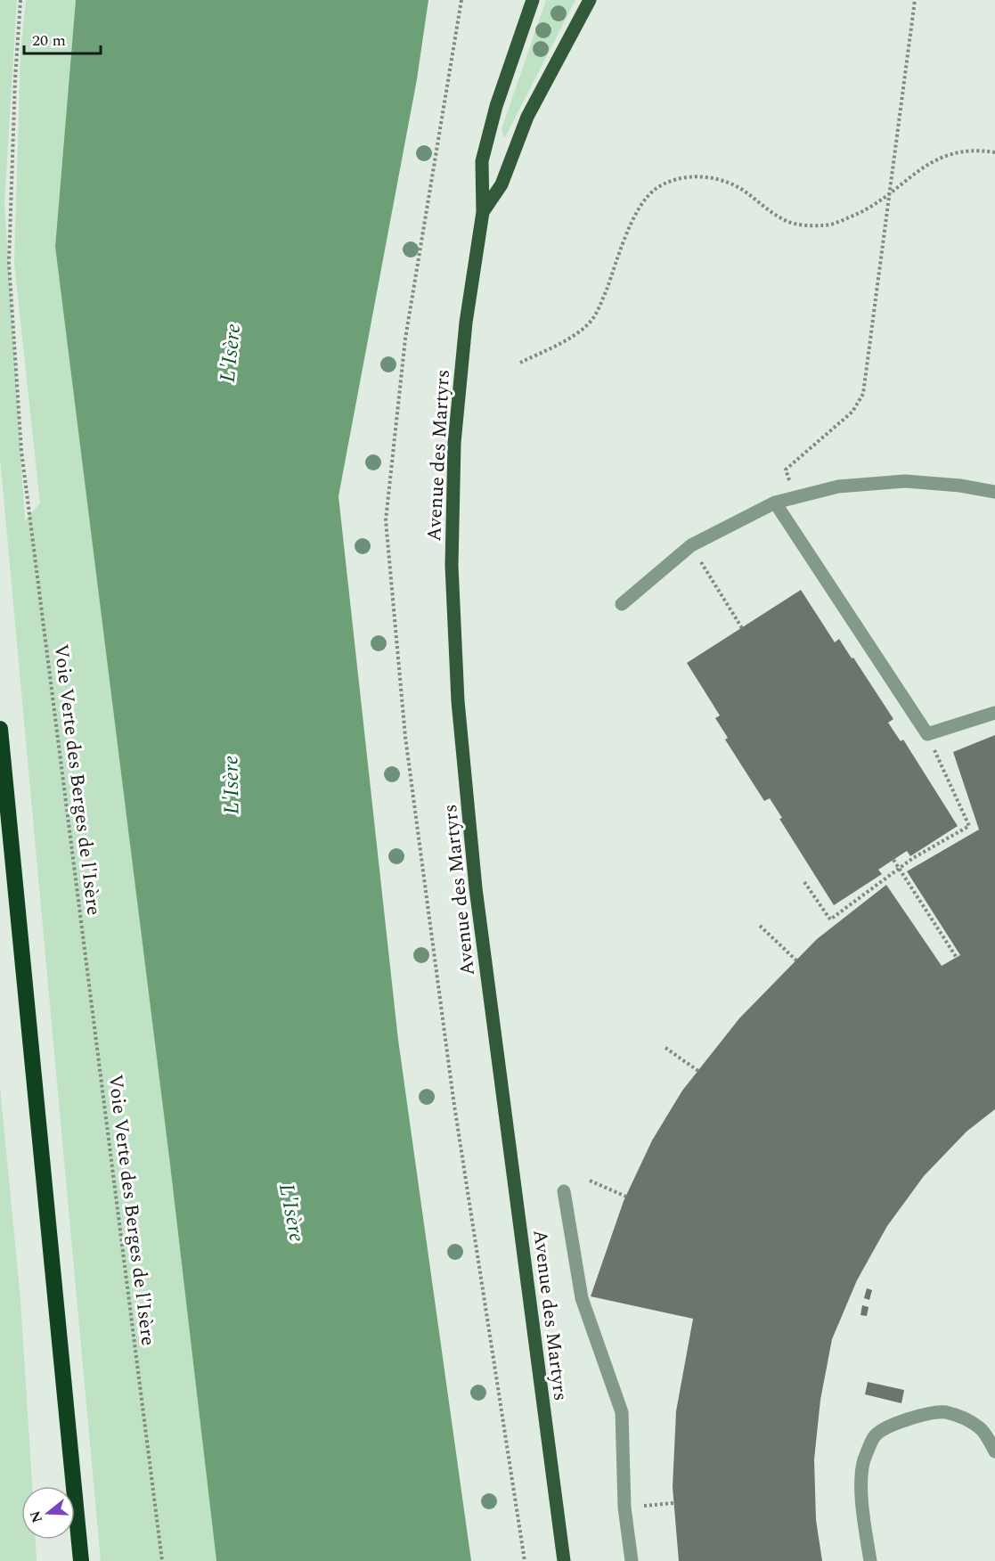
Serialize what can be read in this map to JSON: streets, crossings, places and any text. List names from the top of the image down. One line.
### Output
{"streets":{"main road":["Avenue des Martyrs"],"path":["Voie Verte des Berges de l'Isère"]},"water":["L'Isère"],"scale_bar":"20 m","north":"left"}
